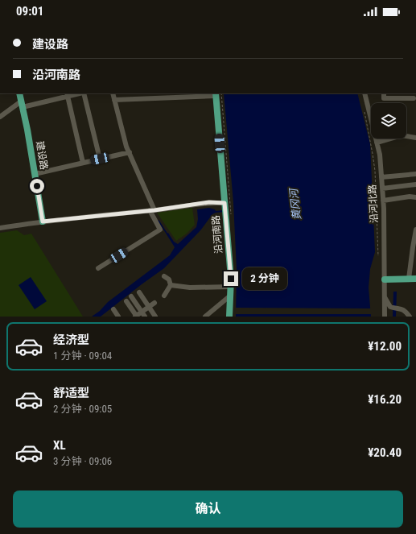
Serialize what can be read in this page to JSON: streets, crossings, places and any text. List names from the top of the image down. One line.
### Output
{"streets":{"main road":["建设路","沿河南路"],"street":["沿河北路"]},"water":["黄冈河"],"page":{"status":"09:01","banner":["建设路","沿河南路"],"bubble":"2 分钟","list":[{"name":"经济型","note":"1 分钟 · 09:04","value":"¥12.00"},{"name":"舒适型","note":"2 分钟 · 09:05","value":"¥16.20"},{"name":"XL","note":"3 分钟 · 09:06","value":"¥20.40"}],"buttons":"确认"}}
